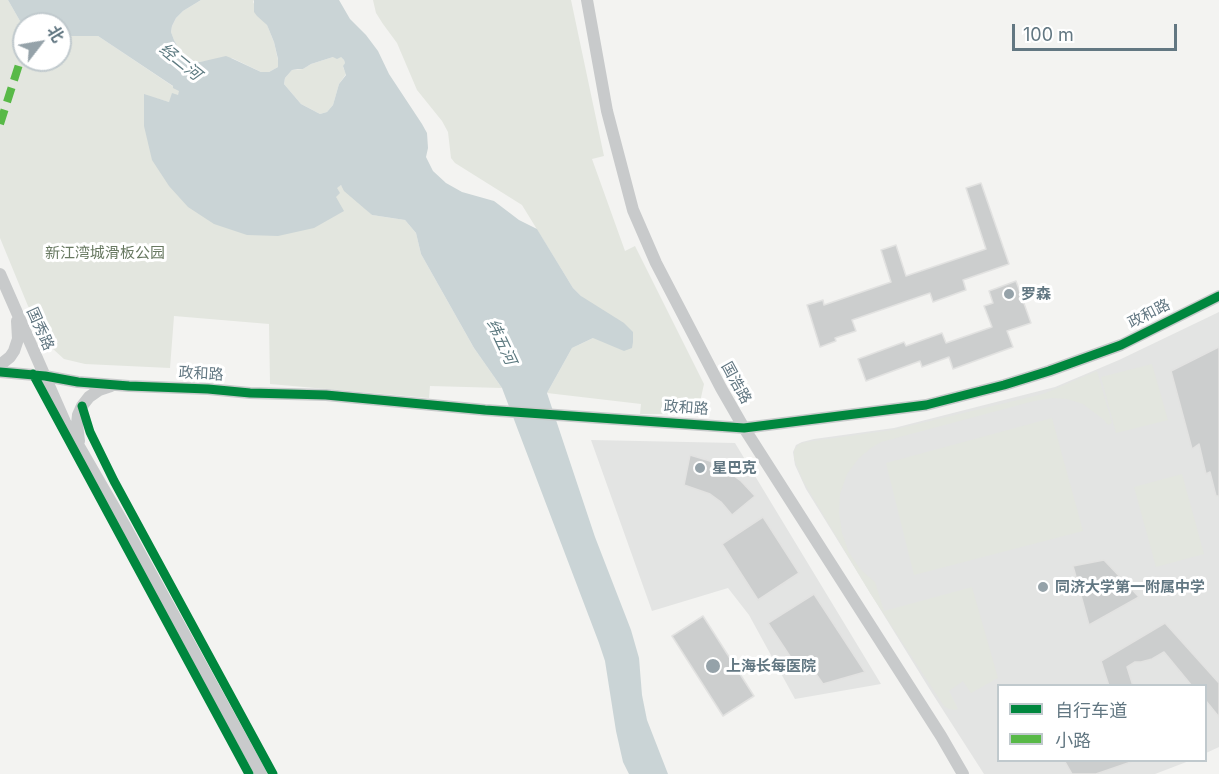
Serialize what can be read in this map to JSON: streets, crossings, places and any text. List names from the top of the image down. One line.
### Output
{"streets":{"street":["政和路","国秀路","国浩路"]},"crossings":[["政和路","国秀路"],["政和路","国浩路"]],"water":["经二河","纬五河"],"parks":["新江湾城滑板公园"],"places":["罗森","星巴克","同济大学第一附属中学","上海长每医院"],"legend":["自行车道","小路"],"scale_bar":"100 m","north":"top right"}
